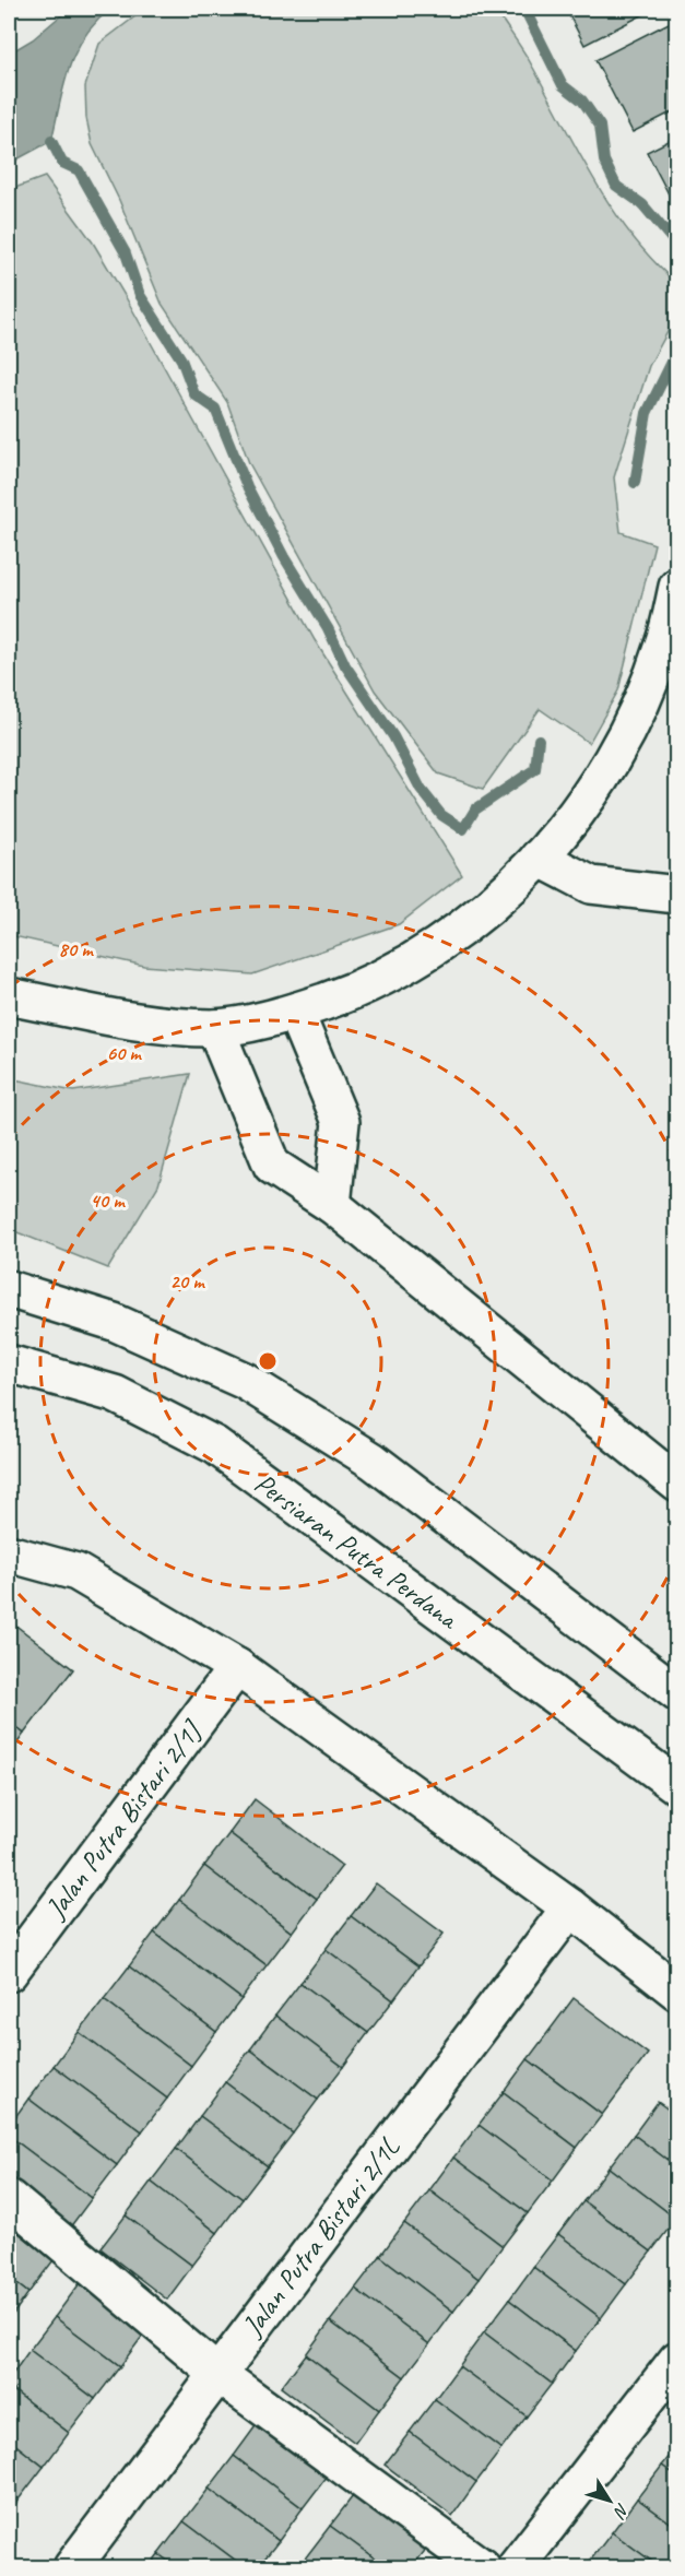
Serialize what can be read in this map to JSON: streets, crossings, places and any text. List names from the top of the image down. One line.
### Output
{"streets":{"street":["Persiaran Putra Perdana","Jalan Putra Bistari 2/1J","Jalan Putra Bistari 2/1L"]},"north":"bottom right","rings":["80 m","60 m","40 m","20 m"]}
